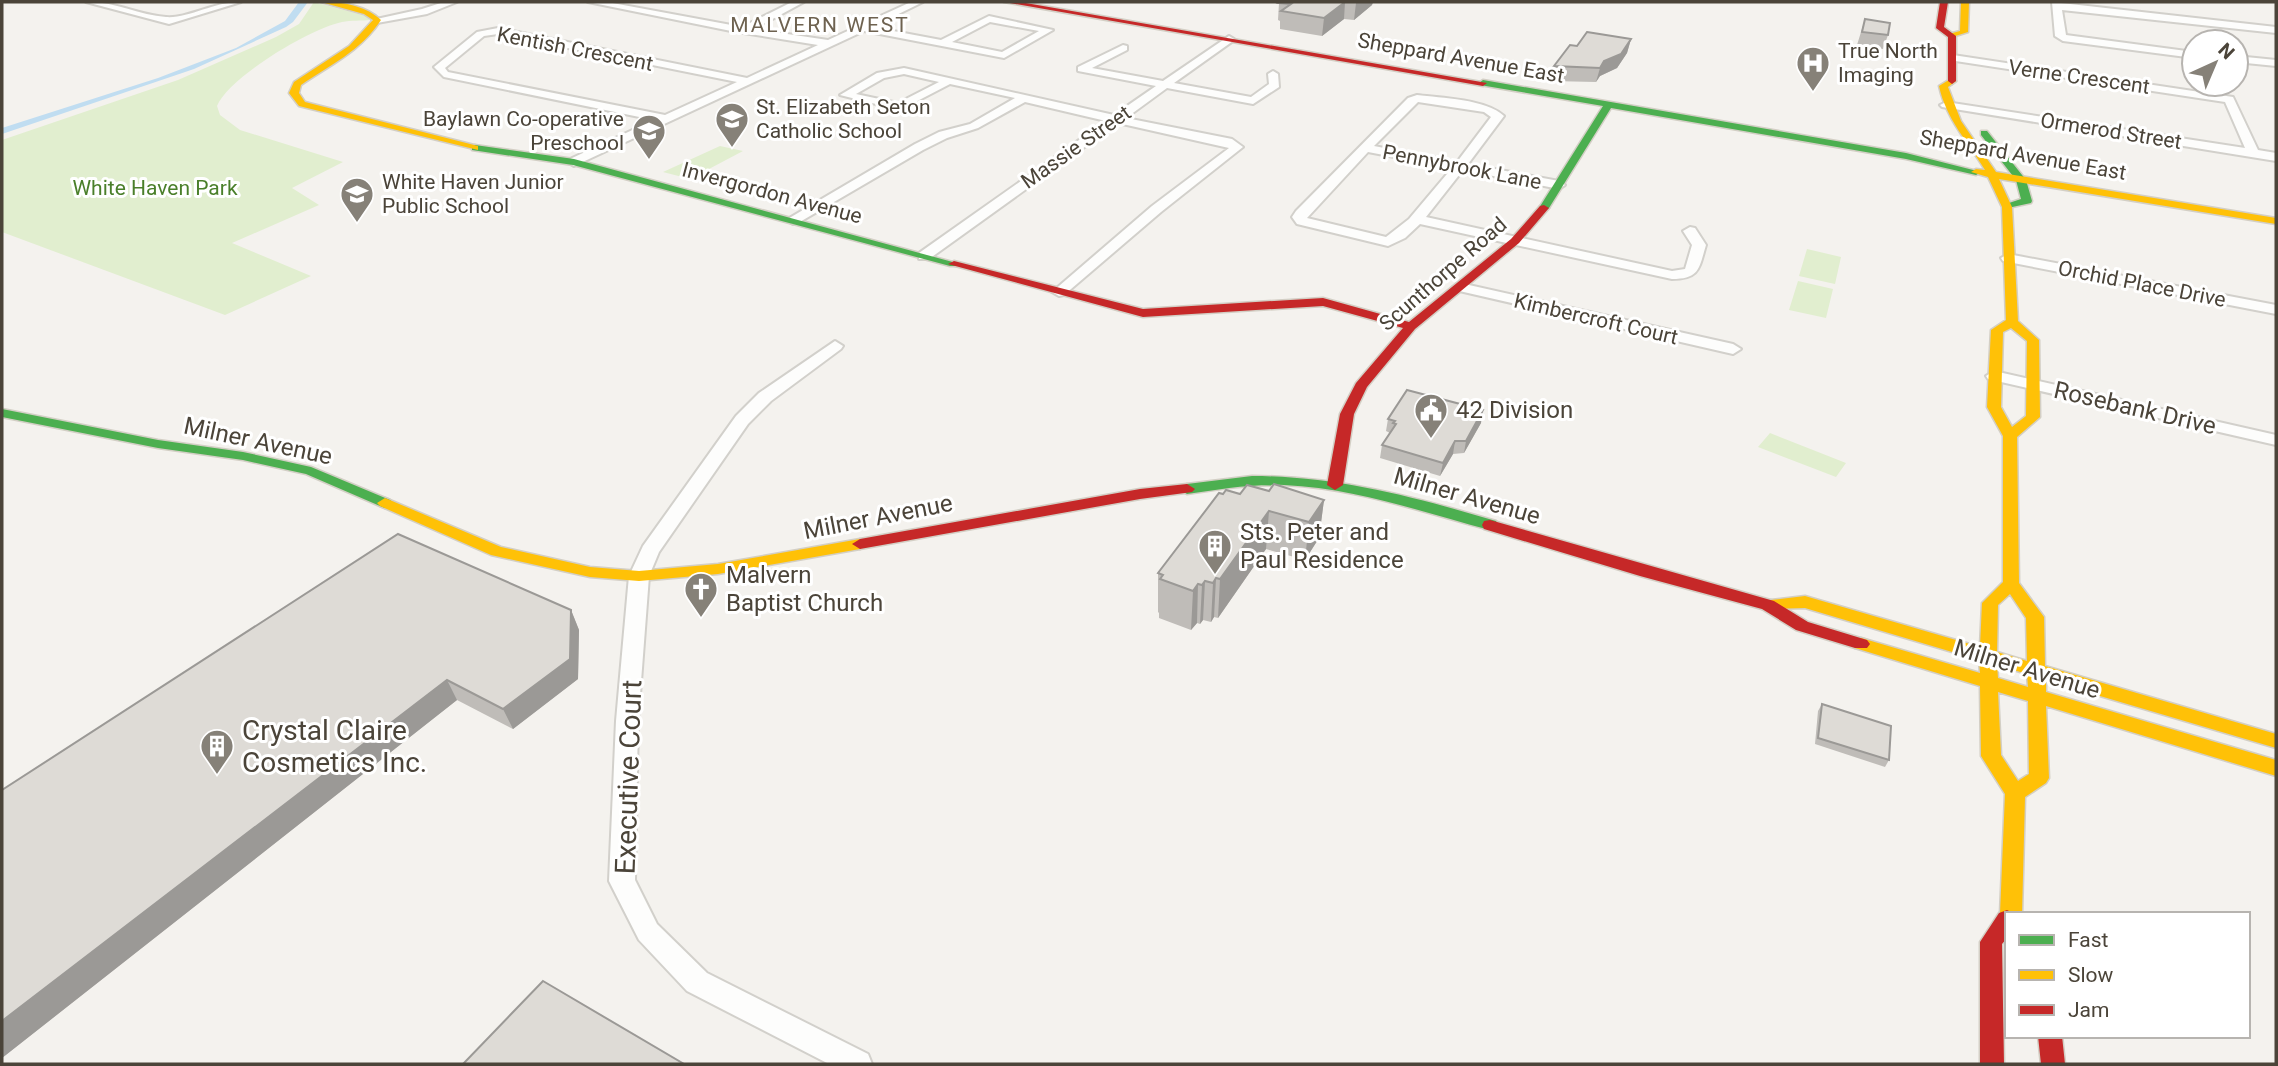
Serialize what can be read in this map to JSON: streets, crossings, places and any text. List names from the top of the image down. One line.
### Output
{"streets":{"main road":["Sheppard Avenue East","Invergordon Avenue","Scunthorpe Road","Milner Avenue"],"street":["Kentish Crescent","Verne Crescent","Ormerod Street","Massie Street","Pennybrook Lane","Orchid Place Drive","Kimbercroft Court","Rosebank Drive","Executive Court"]},"crossings":[["Sheppard Avenue East","Massie Street"],["Sheppard Avenue East","Scunthorpe Road"],["Verne Crescent","Ormerod Street"],["Massie Street","Invergordon Avenue"],["Pennybrook Lane","Scunthorpe Road"],["Invergordon Avenue","Scunthorpe Road"],["Scunthorpe Road","Kimbercroft Court"],["Scunthorpe Road","Milner Avenue"],["Milner Avenue","Executive Court"]],"districts":["MALVERN WEST"],"parks":["White Haven Park"],"places":{"hospital":["True North Imaging"],"school or university":["St. Elizabeth Seton Catholic School","Baylawn Co-operative Preschool","White Haven Junior Public School"],"public building":["42 Division"],"building":["Sts. Peter and Paul Residence","Crystal Claire Cosmetics Inc."],"church":["Malvern Baptist Church"]},"legend":["Fast","Slow","Jam"],"north":"top right"}
